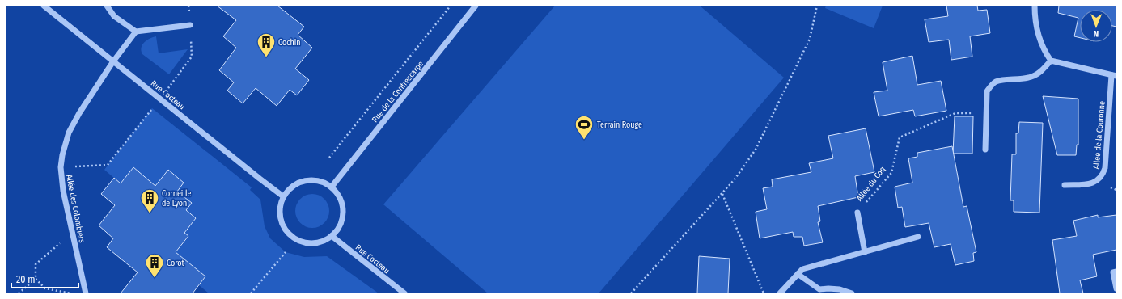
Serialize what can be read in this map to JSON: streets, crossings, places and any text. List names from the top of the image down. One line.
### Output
{"streets":{"street":["Rue de la Contrescarpe","Rue Cocteau","Allée de la Couronne","Allée du Coq","Allée des Colombiers"]},"crossings":[["Rue de la Contrescarpe","Rue Cocteau"],["Rue Cocteau","Allée des Colombiers"]],"places":{"building":["Cochin","Corneille de Lyon","Corot"],"sports":["Terrain Rouge"]},"scale_bar":"20 m","north":"bottom"}
